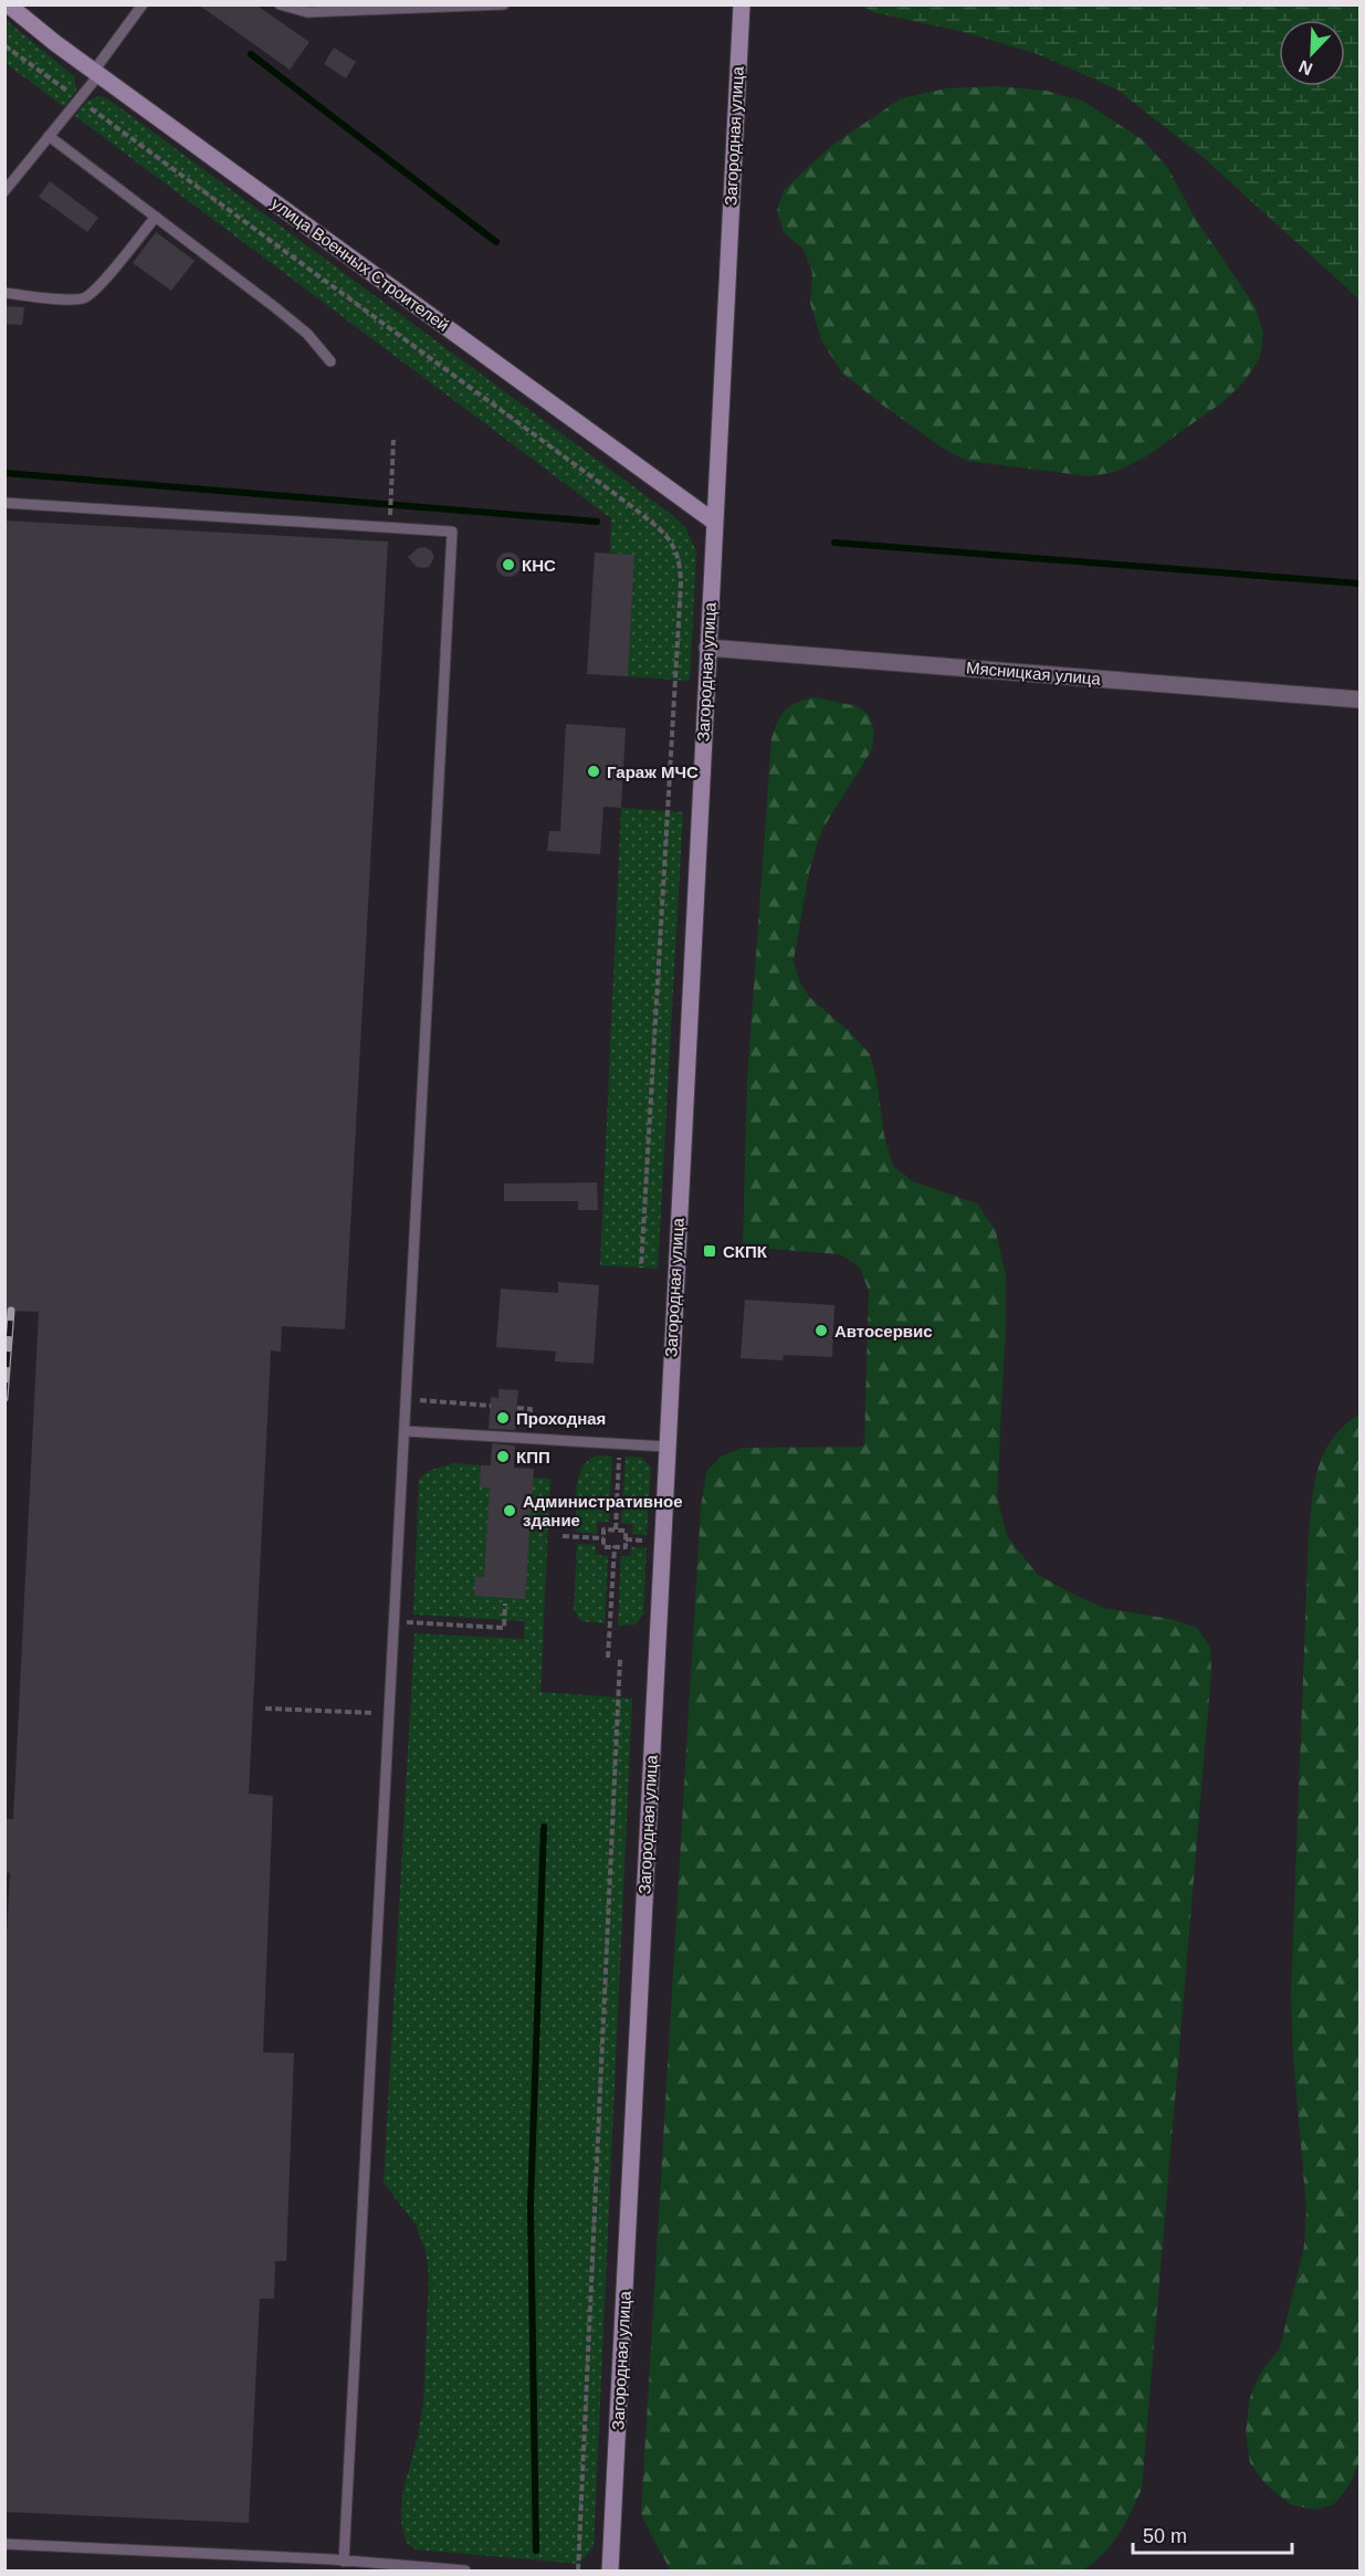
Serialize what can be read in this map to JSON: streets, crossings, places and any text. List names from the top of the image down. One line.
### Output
{"streets":{"street":["Загородная улица","улица Военных Строителей","Мясницкая улица"]},"crossings":[["Загородная улица","улица Военных Строителей"],["Загородная улица","Мясницкая улица"]],"places":{"other":["КНС","Гараж МЧС","Автосервис","Проходная","КПП","Административное здание"],"transit":["СКПК"]},"scale_bar":"50 m","north":"bottom left"}
